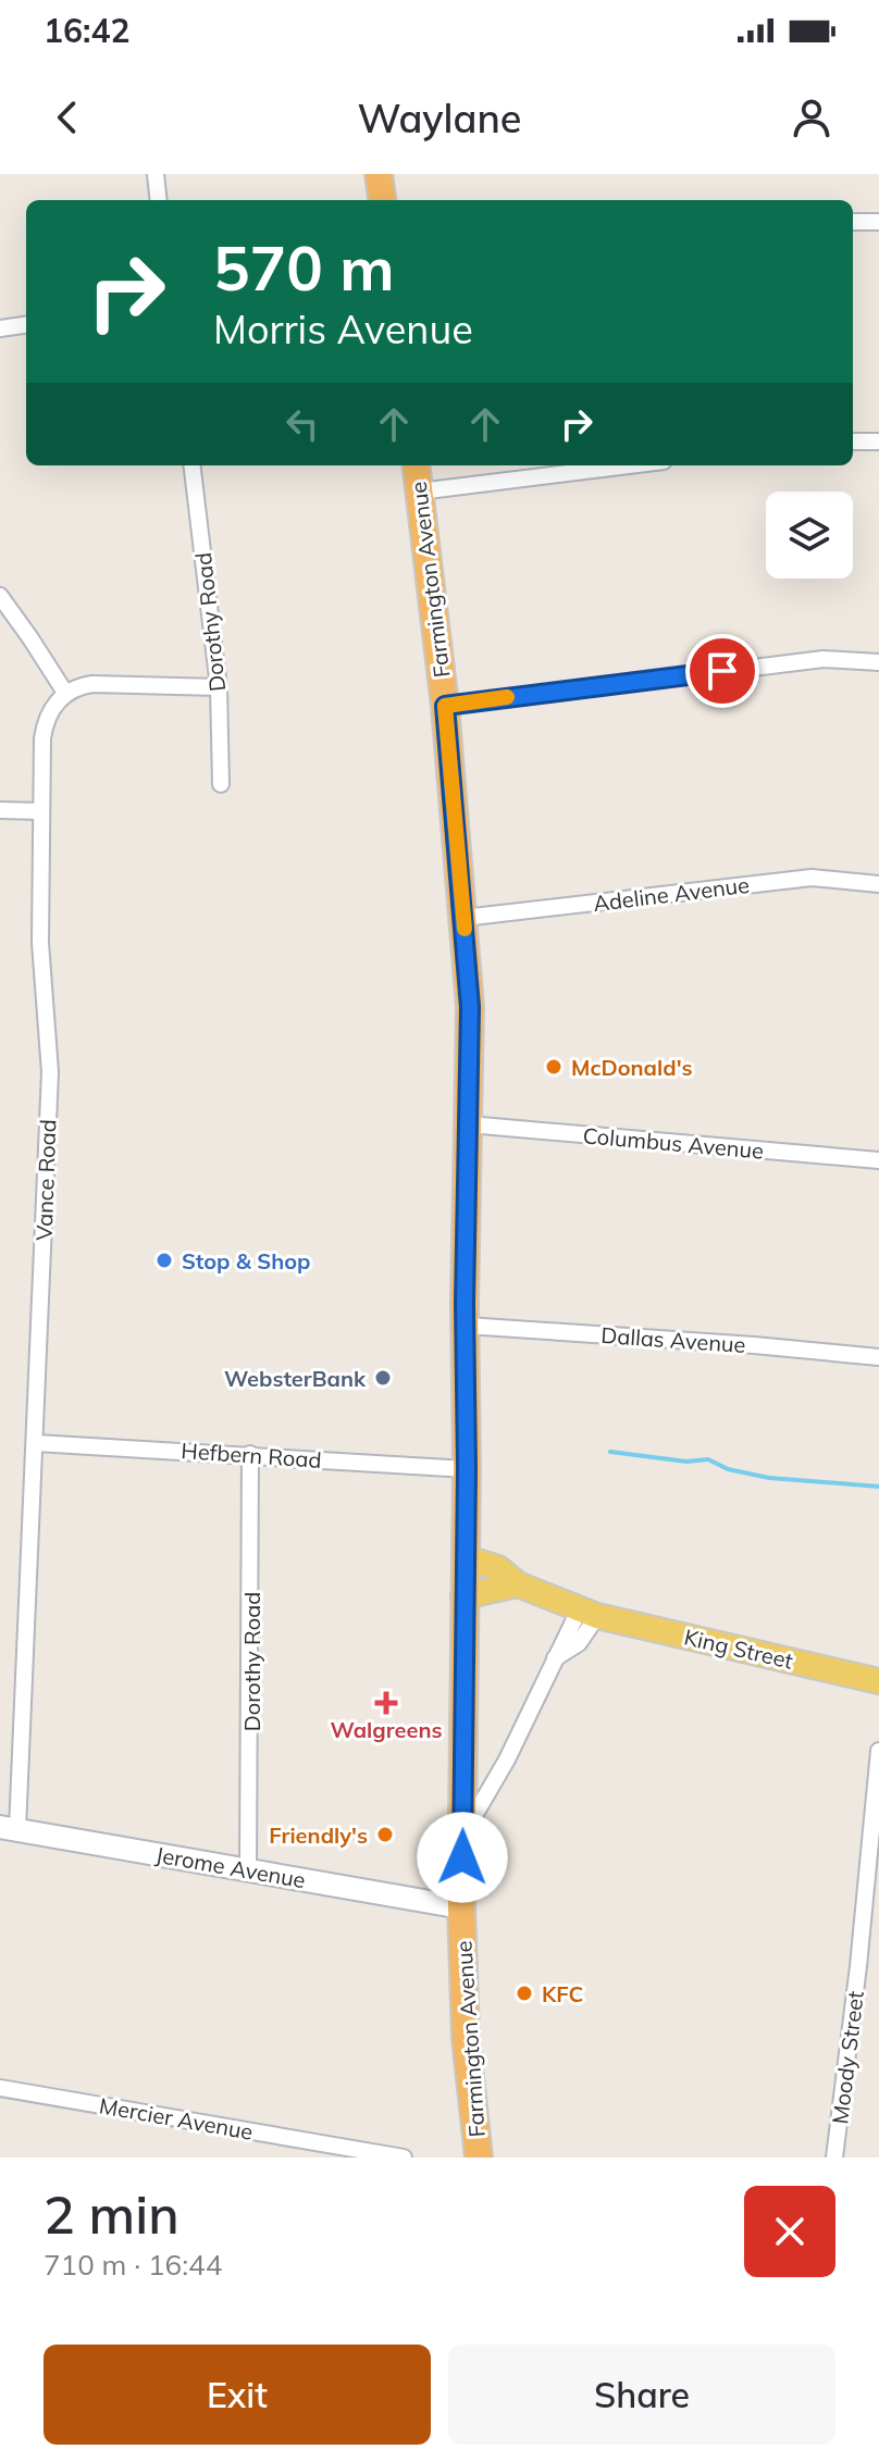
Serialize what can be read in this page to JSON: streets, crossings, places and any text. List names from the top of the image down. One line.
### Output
{"streets":{"highway":["Farmington Avenue"],"main road":["King Street","Jerome Avenue"],"street":["Dorothy Road","Adeline Avenue","Columbus Avenue","Vance Road","Dallas Avenue","Hefbern Road","Moody Street","Mercier Avenue"]},"crossings":[["Farmington Avenue","Adeline Avenue"],["Farmington Avenue","Columbus Avenue"],["Farmington Avenue","Dallas Avenue"],["Farmington Avenue","Hefbern Road"],["Farmington Avenue","King Street"],["Farmington Avenue","Jerome Avenue"],["Dorothy Road","Hefbern Road"],["Dorothy Road","Jerome Avenue"],["Vance Road","Hefbern Road"],["Vance Road","Jerome Avenue"]],"places":{"other":["McDonald's","Stop & Shop","WebsterBank","Friendly's","KFC"],"health":["Walgreens"]},"page":{"status":"16:42","header":"Waylane","turn":["570 m","Morris Avenue"],"heading":["2 min","710 m · 16:44"],"buttons":["Exit","Share"]}}
